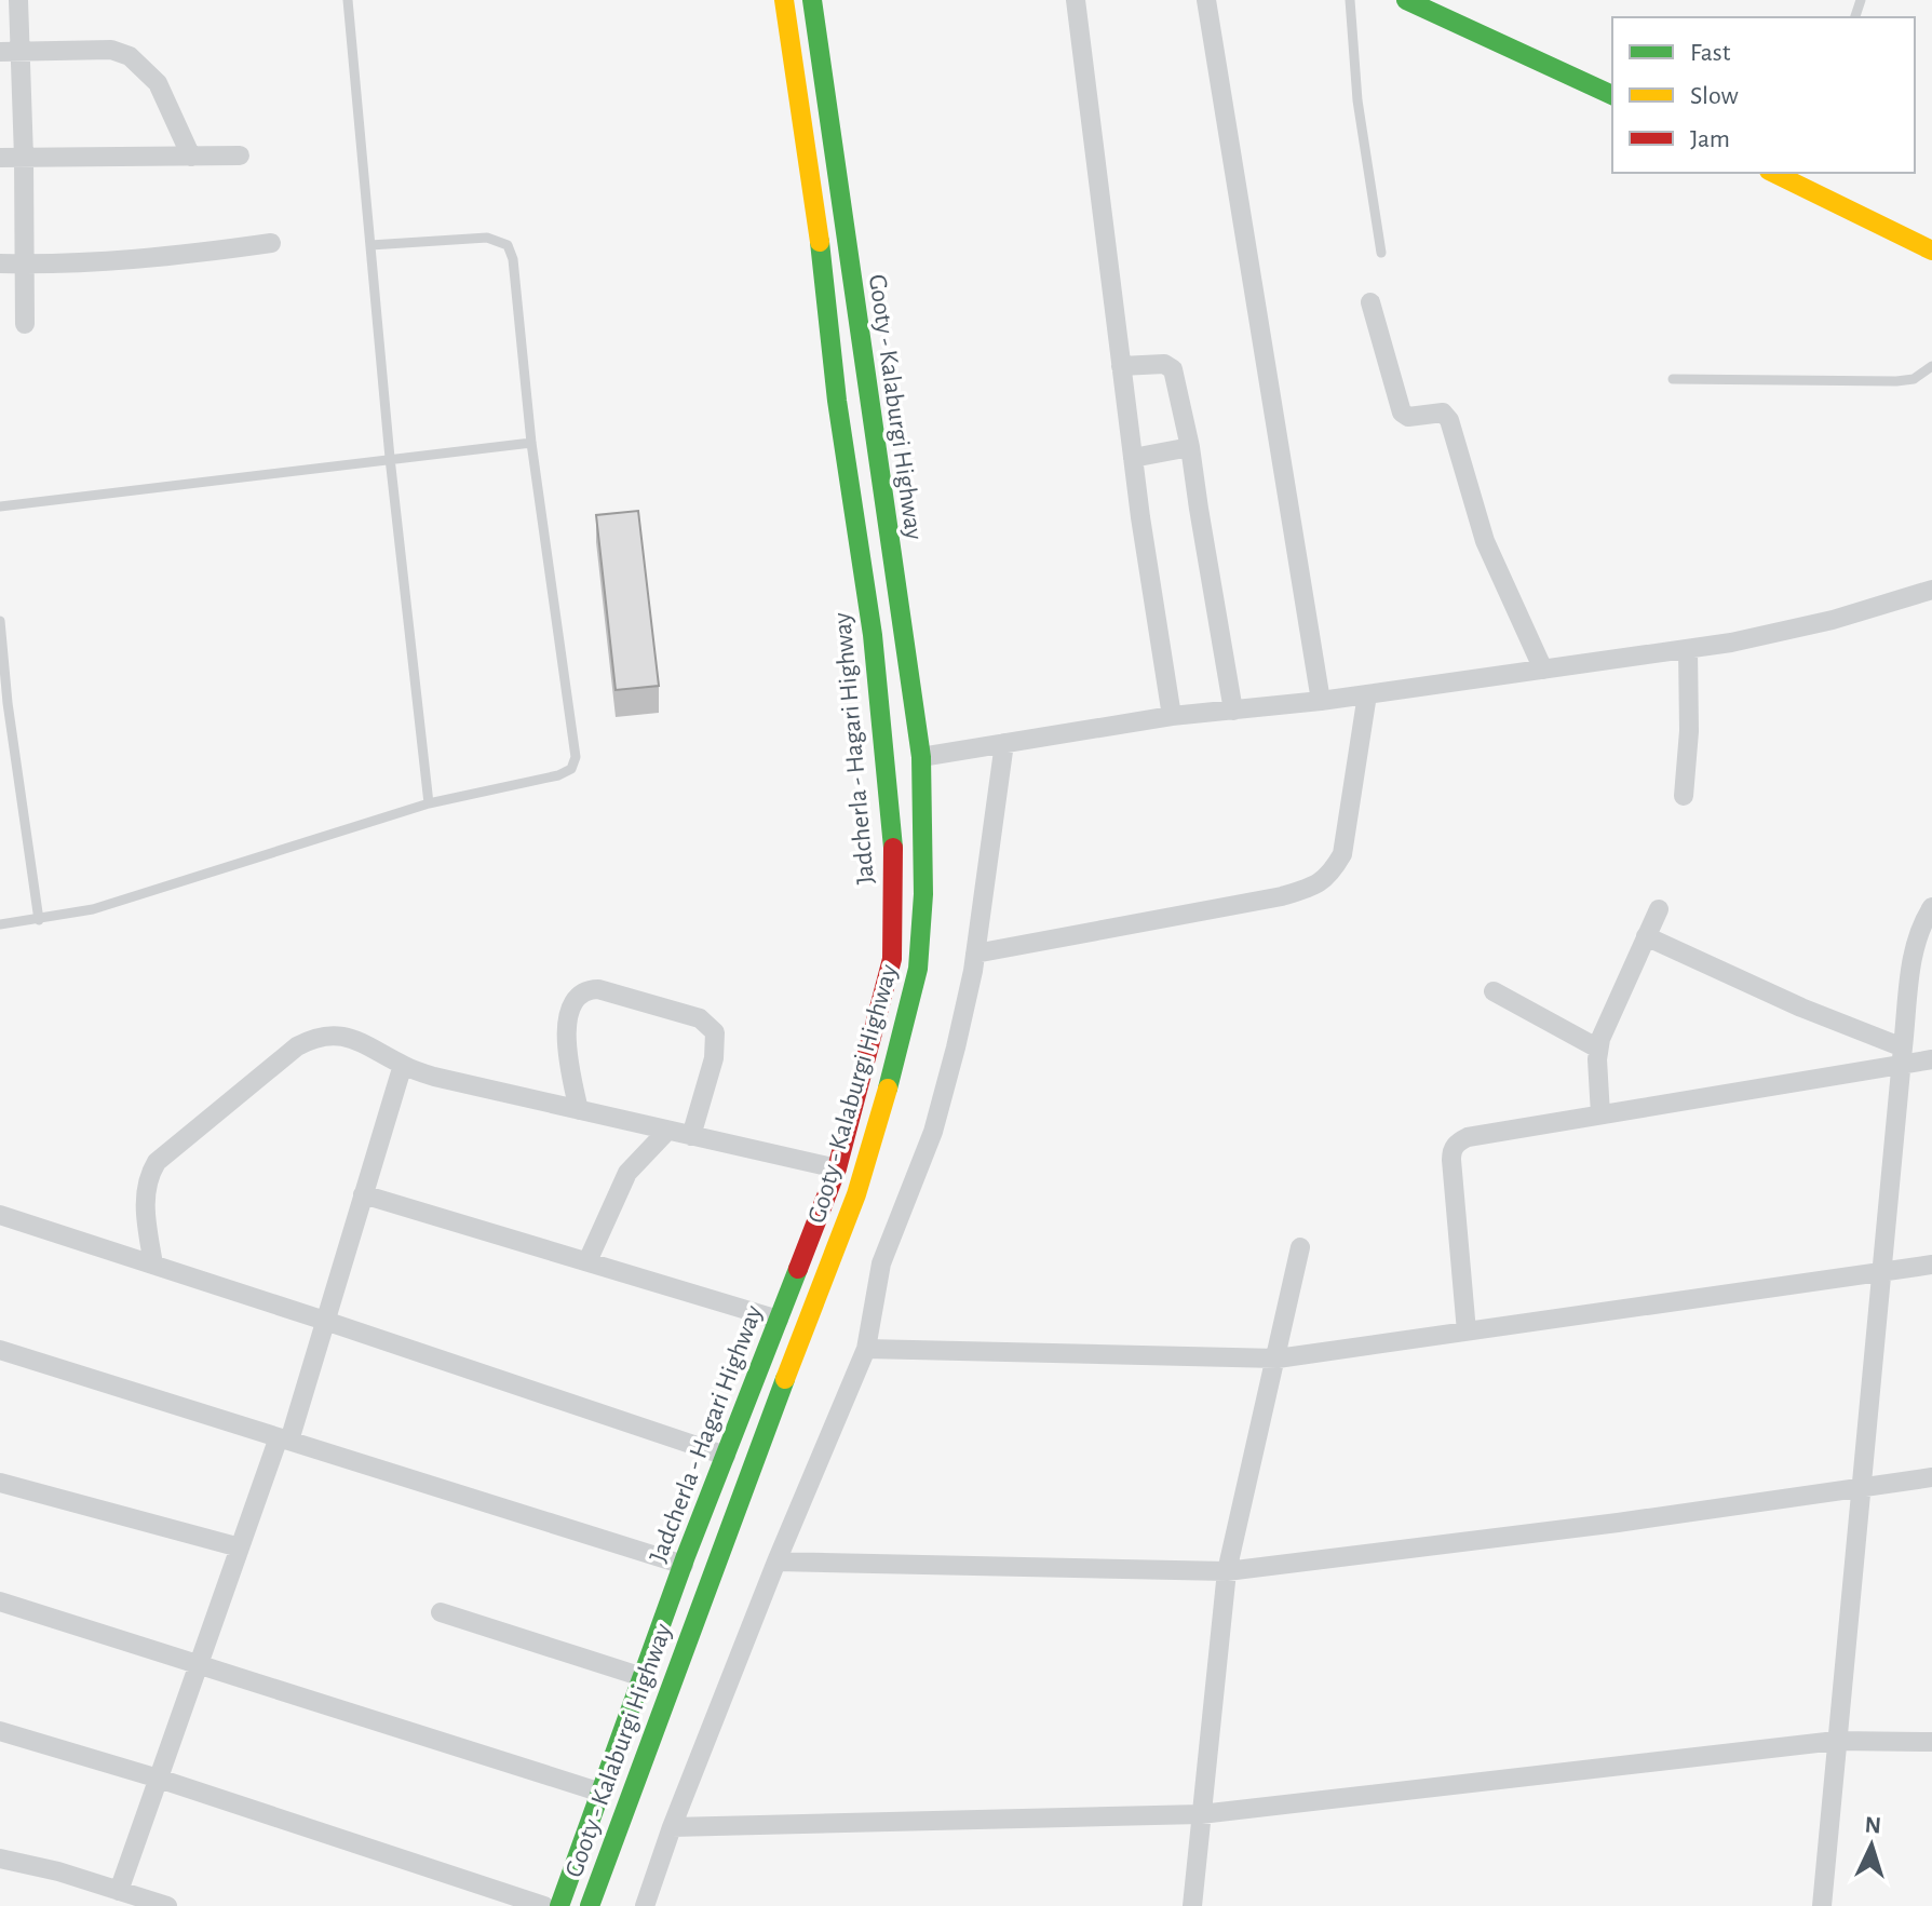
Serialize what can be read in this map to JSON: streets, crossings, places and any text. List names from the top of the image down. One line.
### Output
{"streets":{"main road":["Gooty - Kalaburgi Highway","Jadcherla - Hagari Highway"]},"legend":["Fast","Slow","Jam"],"north":"top"}
